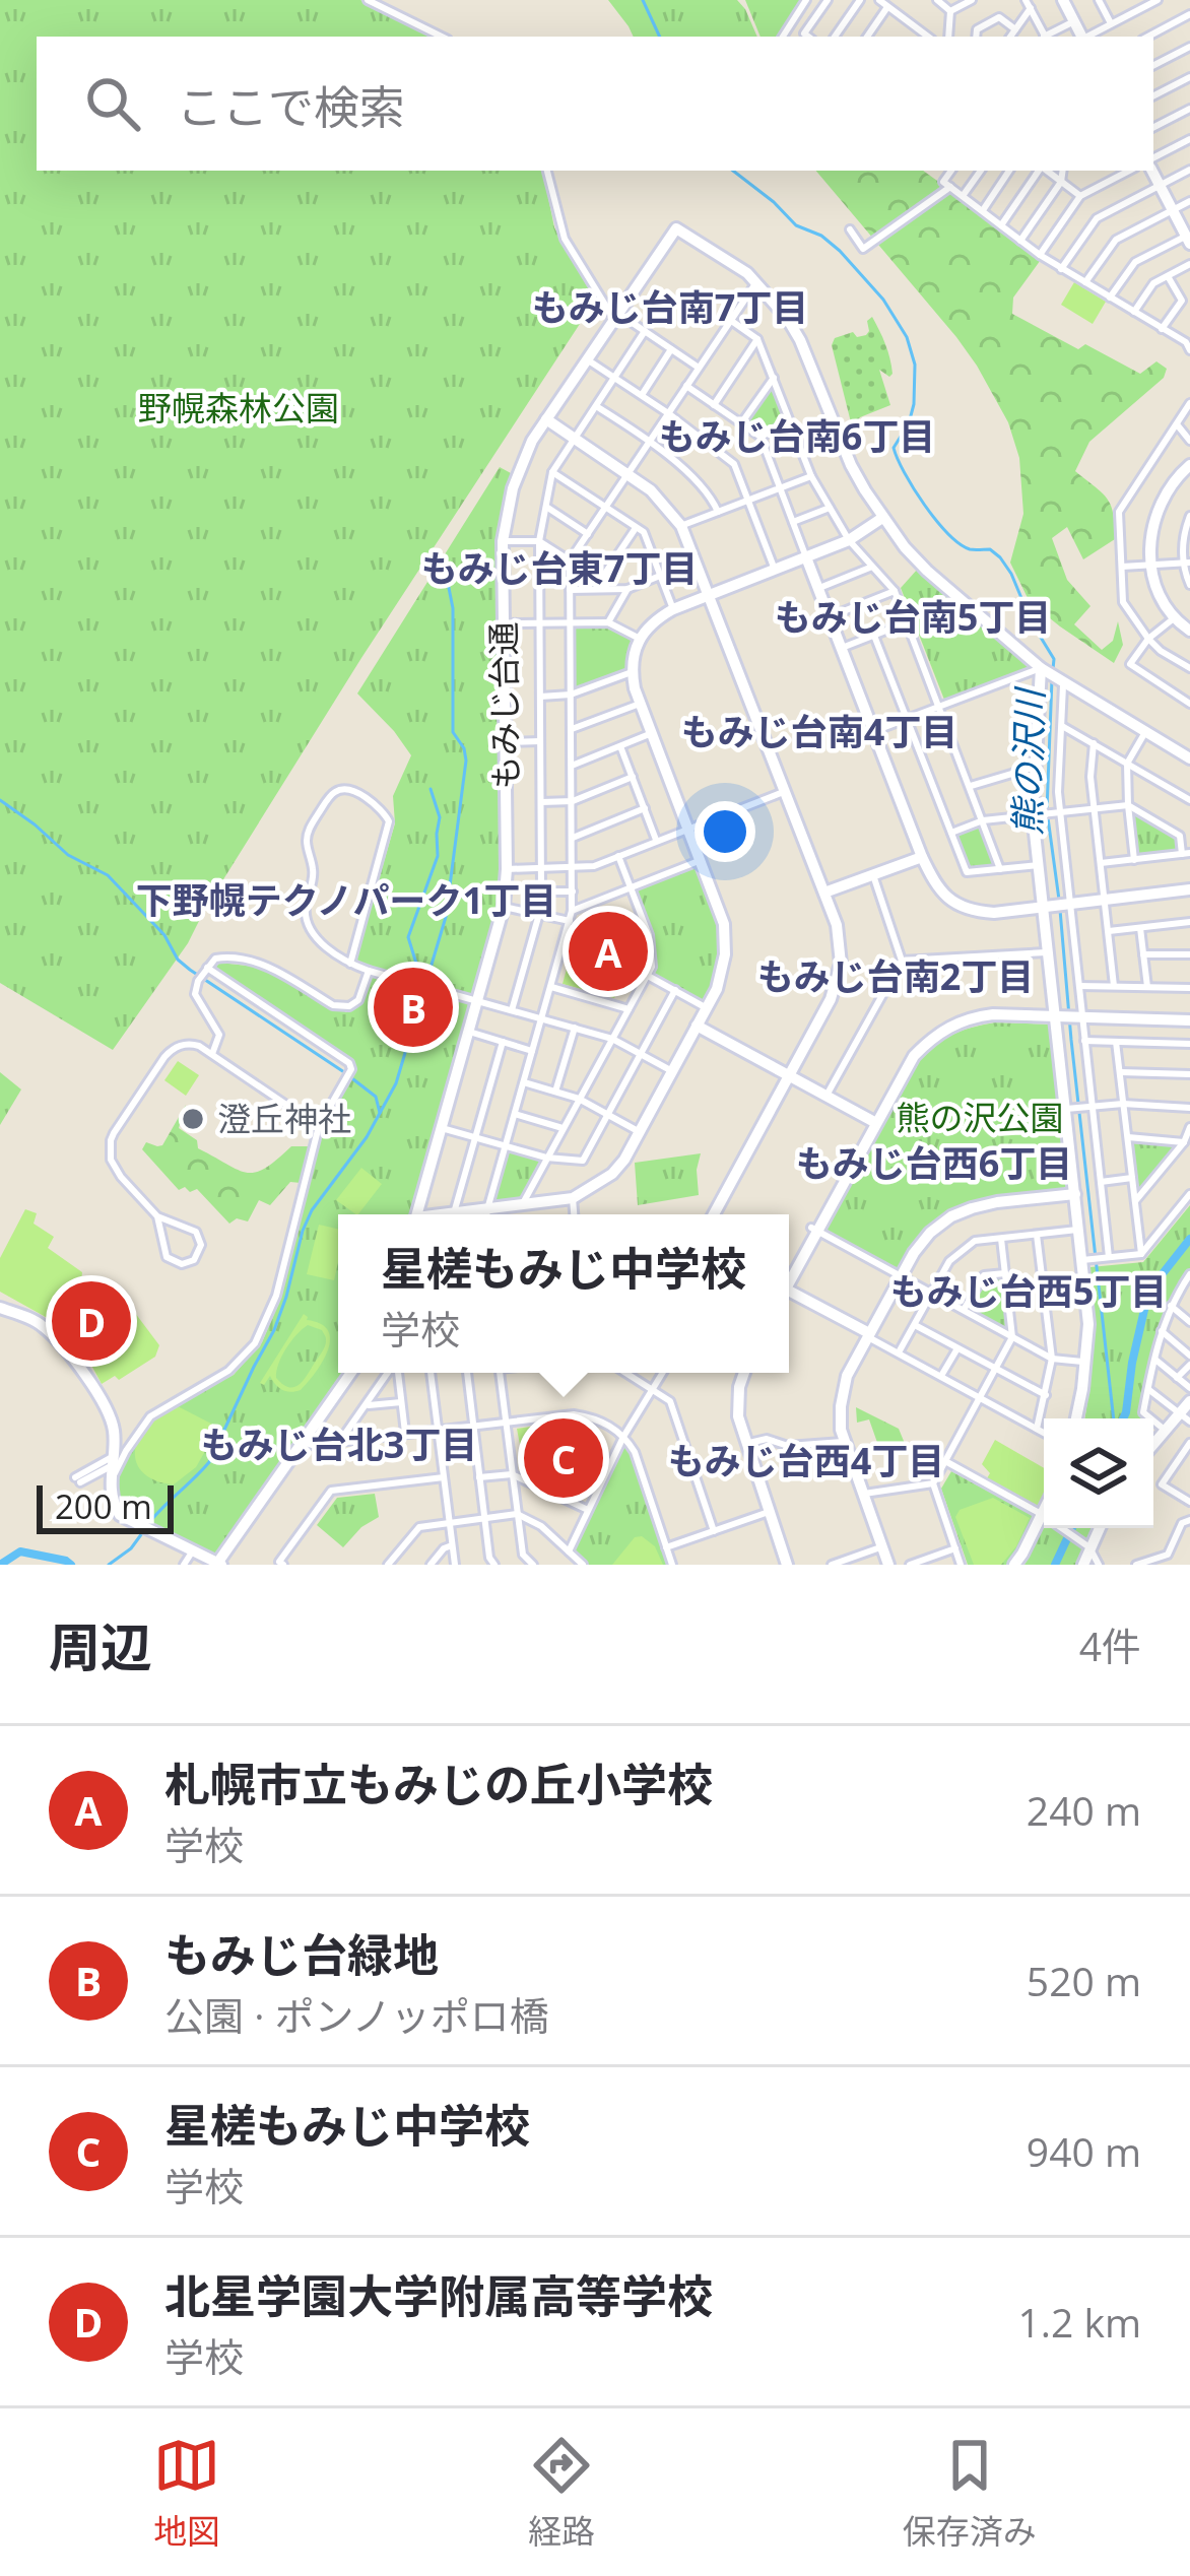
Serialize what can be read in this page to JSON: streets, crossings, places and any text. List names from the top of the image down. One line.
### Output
{"streets":{"street":["もみじ台通"]},"districts":["もみじ台南7丁目","もみじ台南6丁目","もみじ台東7丁目","もみじ台南5丁目","もみじ台南4丁目","下野幌テクノパーク1丁目","もみじ台南2丁目","もみじ台西6丁目","もみじ台西5丁目","もみじ台北3丁目","もみじ台西4丁目"],"water":["熊の沢川"],"parks":["野幌森林公園","熊の沢公園"],"places":["澄丘神社"],"scale_bar":"200 m","page":{"search":"ここで検索","pins":["A","B","D","C"],"popup":["星槎もみじ中学校","学校"],"scale":"200 m","heading":["周辺","4件"],"list":[{"mark":"A","name":"札幌市立もみじの丘小学校","note":"学校","value":"240 m"},{"mark":"B","name":"もみじ台緑地","note":"公園 · ポンノッポロ橋","value":"520 m"},{"mark":"C","name":"星槎もみじ中学校","note":"学校","value":"940 m"},{"mark":"D","name":"北星学園大学附属高等学校","note":"学校","value":"1.2 km"}],"nav":["地図","経路","保存済み"]}}
